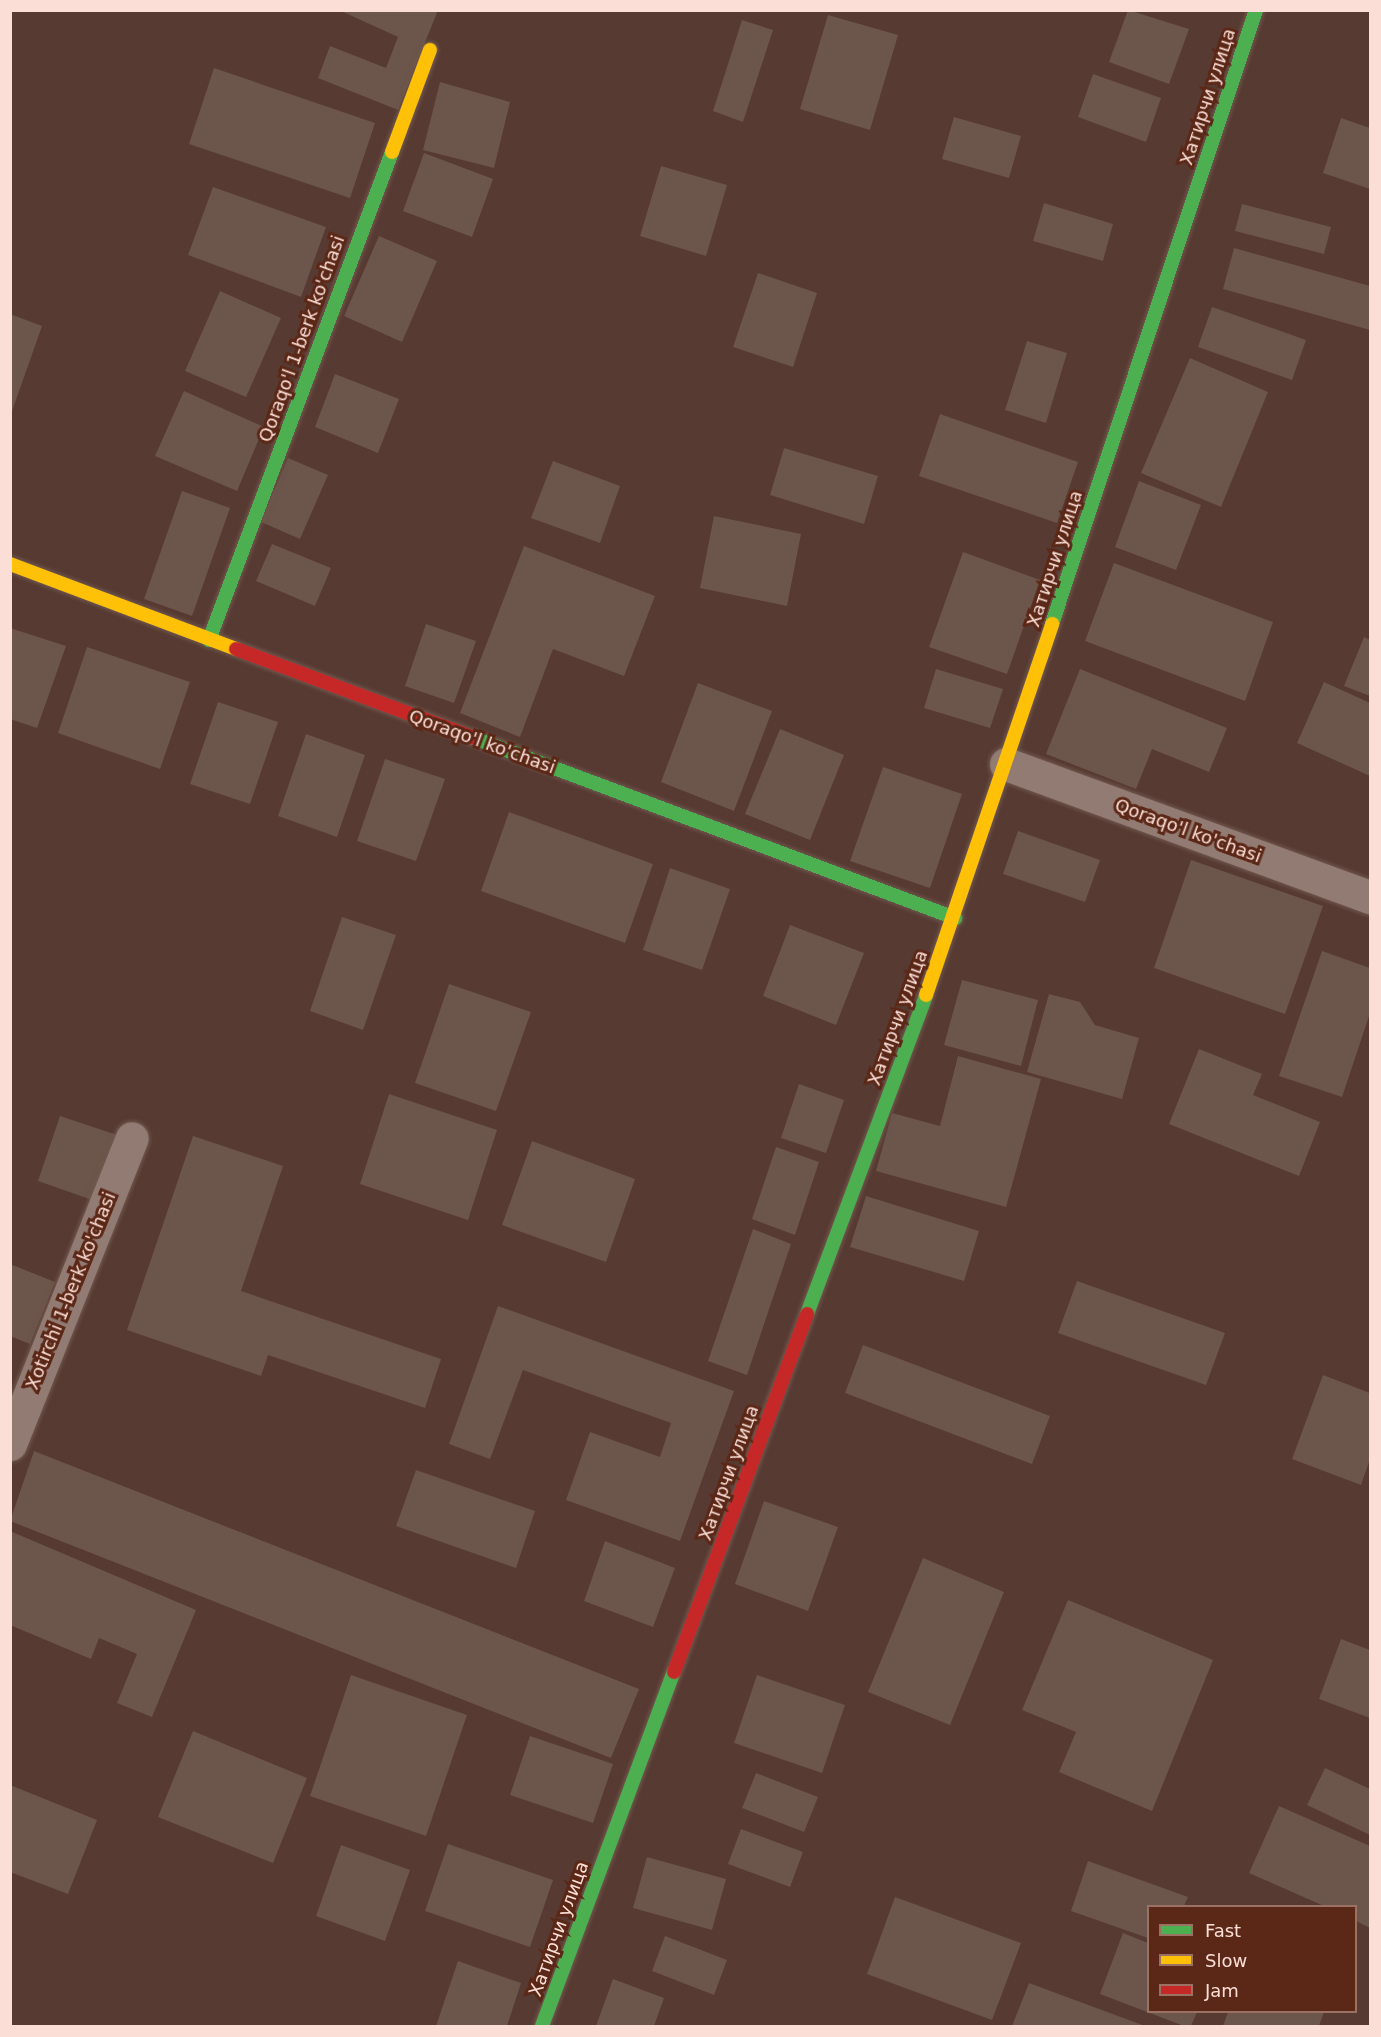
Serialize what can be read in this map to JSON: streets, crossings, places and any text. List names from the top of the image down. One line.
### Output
{"streets":{"street":["Хатирчи улица","Qoraqo'l 1-berk ko'chasi","Qoraqo'l ko'chasi","Xotirchi 1-berk ko'chasi"]},"crossings":[["Хатирчи улица","Qoraqo'l ko'chasi"],["Qoraqo'l 1-berk ko'chasi","Qoraqo'l ko'chasi"]],"legend":["Fast","Slow","Jam"]}
